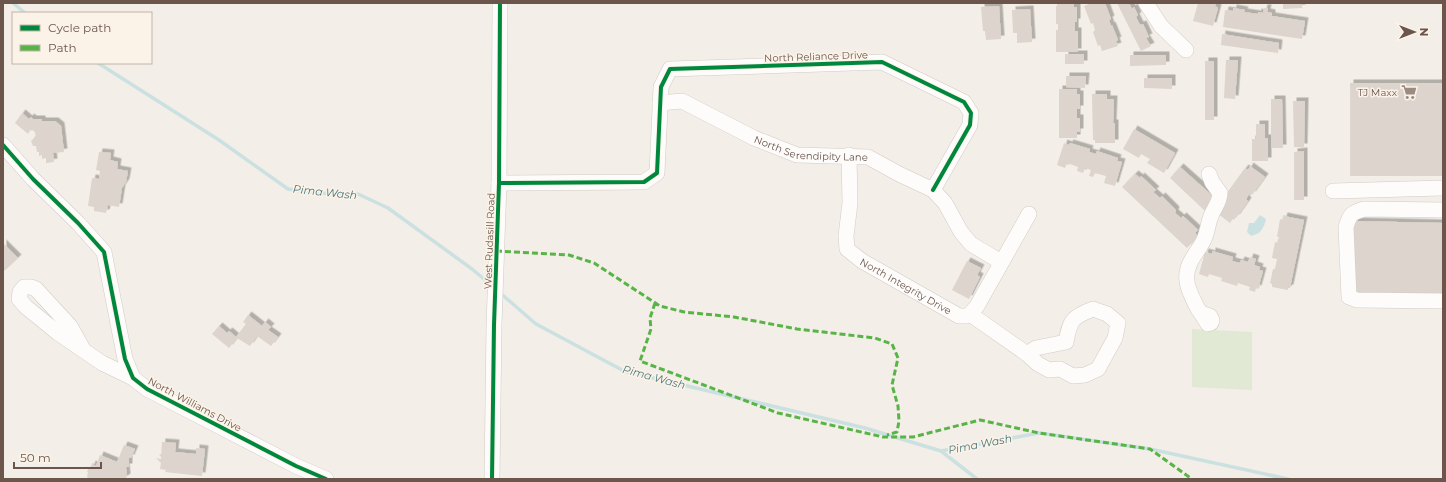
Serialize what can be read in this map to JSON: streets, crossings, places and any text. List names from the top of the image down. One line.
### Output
{"streets":{"street":["North Reliance Drive","North Serendipity Lane","West Rudasill Road","North Integrity Drive","North Williams Drive"]},"crossings":[["North Reliance Drive","North Serendipity Lane"],["North Serendipity Lane","North Integrity Drive"]],"water":["Pima Wash"],"places":{"supermarket":["TJ Maxx"]},"legend":["Cycle path","Path"],"scale_bar":"50 m","north":"right"}
